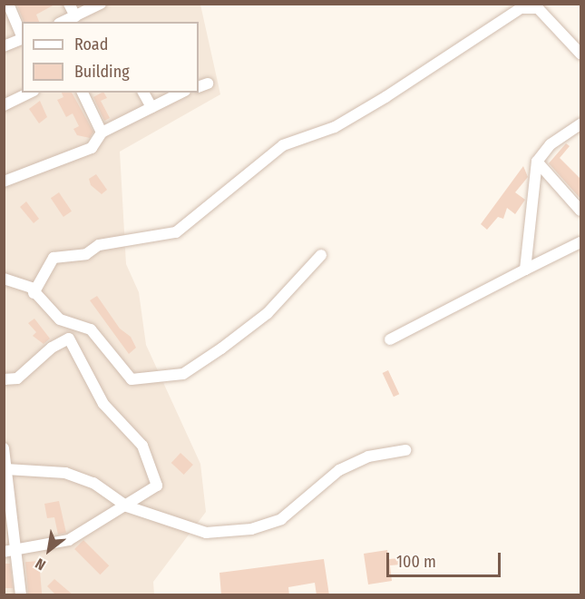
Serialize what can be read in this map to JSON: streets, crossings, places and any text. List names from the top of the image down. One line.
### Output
{"legend":["Road","Building"],"scale_bar":"100 m","north":"bottom left"}
